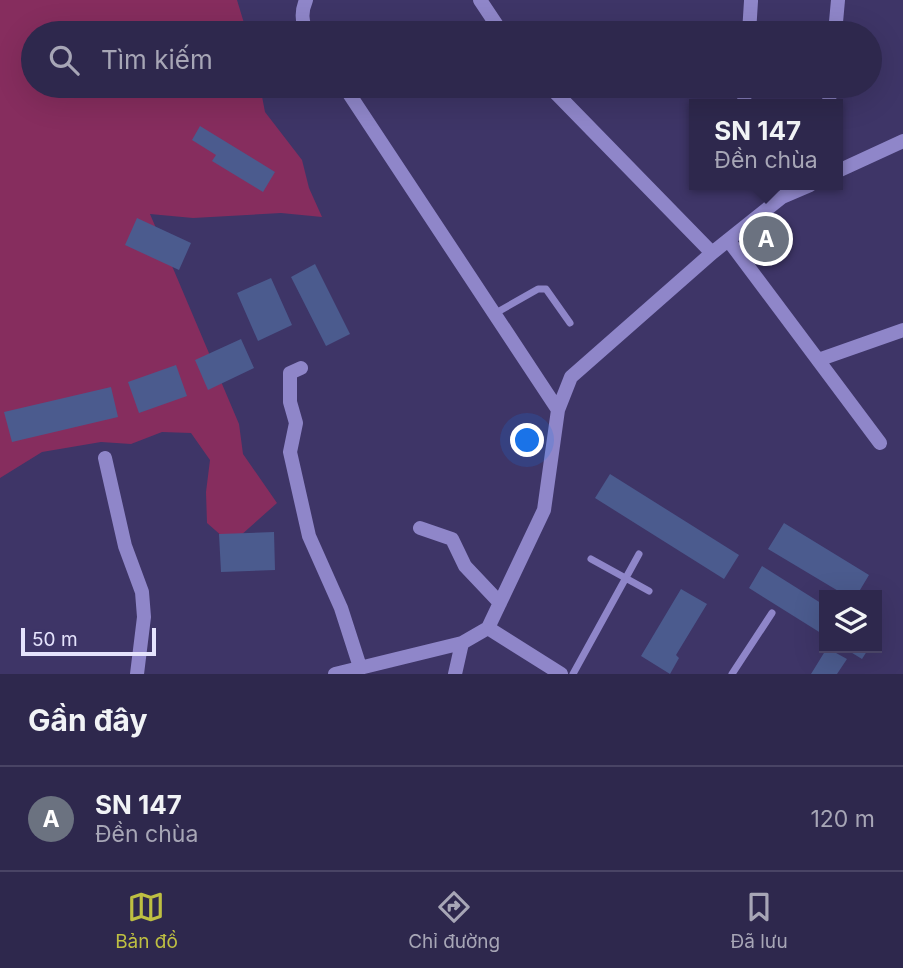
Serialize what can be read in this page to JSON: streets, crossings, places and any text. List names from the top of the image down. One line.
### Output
{"scale_bar":"50 m","page":{"search":"Tìm kiếm","popup":["SN 147","Đền chùa"],"pins":"A","scale":"50 m","heading":"Gần đây","list":[{"mark":"A","name":"SN 147","note":"Đền chùa","value":"120 m"}],"nav":["Bản đồ","Chỉ đường","Đã lưu"]}}
